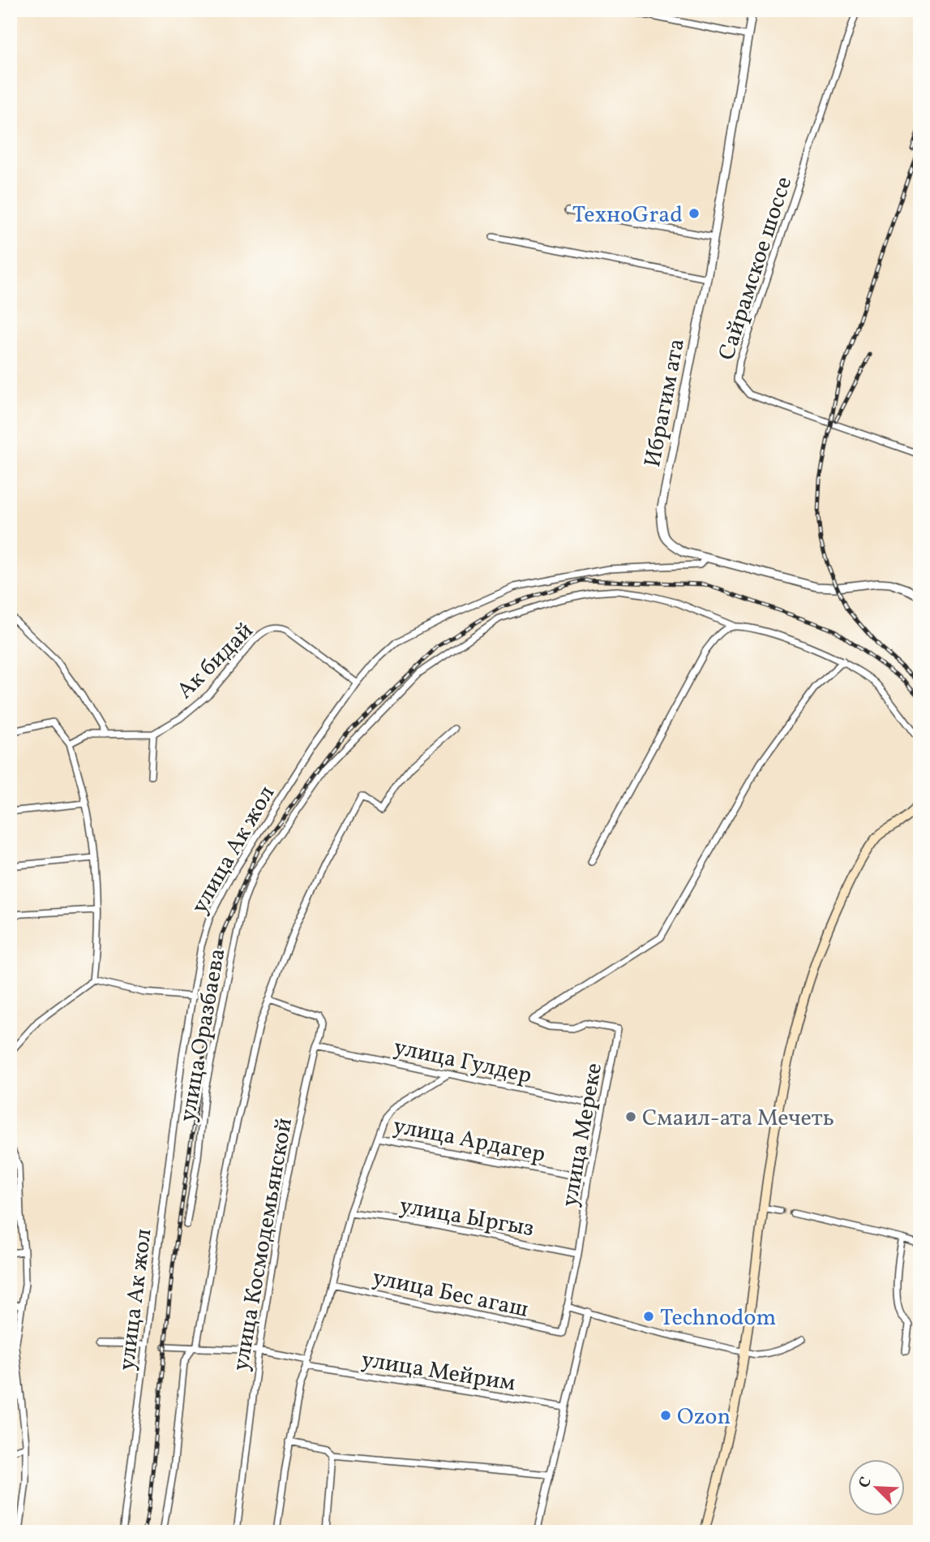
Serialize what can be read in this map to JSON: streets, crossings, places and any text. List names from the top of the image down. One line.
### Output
{"streets":{"street":["Сайрамское шоссе","Ибрагим ата","Ак бидай","улица Ак жол","улица Оразбаева","улица Гулдер","улица Мереке","улица Ардагер","улица Ыргыз","улица Космодемьянской","улица Бес агаш","улица Мейрим"]},"crossings":[["Ибрагим ата","улица Ак жол"],["Ак бидай","улица Ак жол"],["улица Оразбаева","улица Мереке"],["улица Гулдер","улица Мереке"],["улица Гулдер","улица Космодемьянской"],["улица Мереке","улица Ардагер"],["улица Мереке","улица Ыргыз"],["улица Мереке","улица Бес агаш"],["улица Космодемьянской","улица Мейрим"]],"places":["ТехноGrad","Смаил-ата Мечеть","Technodom","Ozon"],"north":"top left"}
